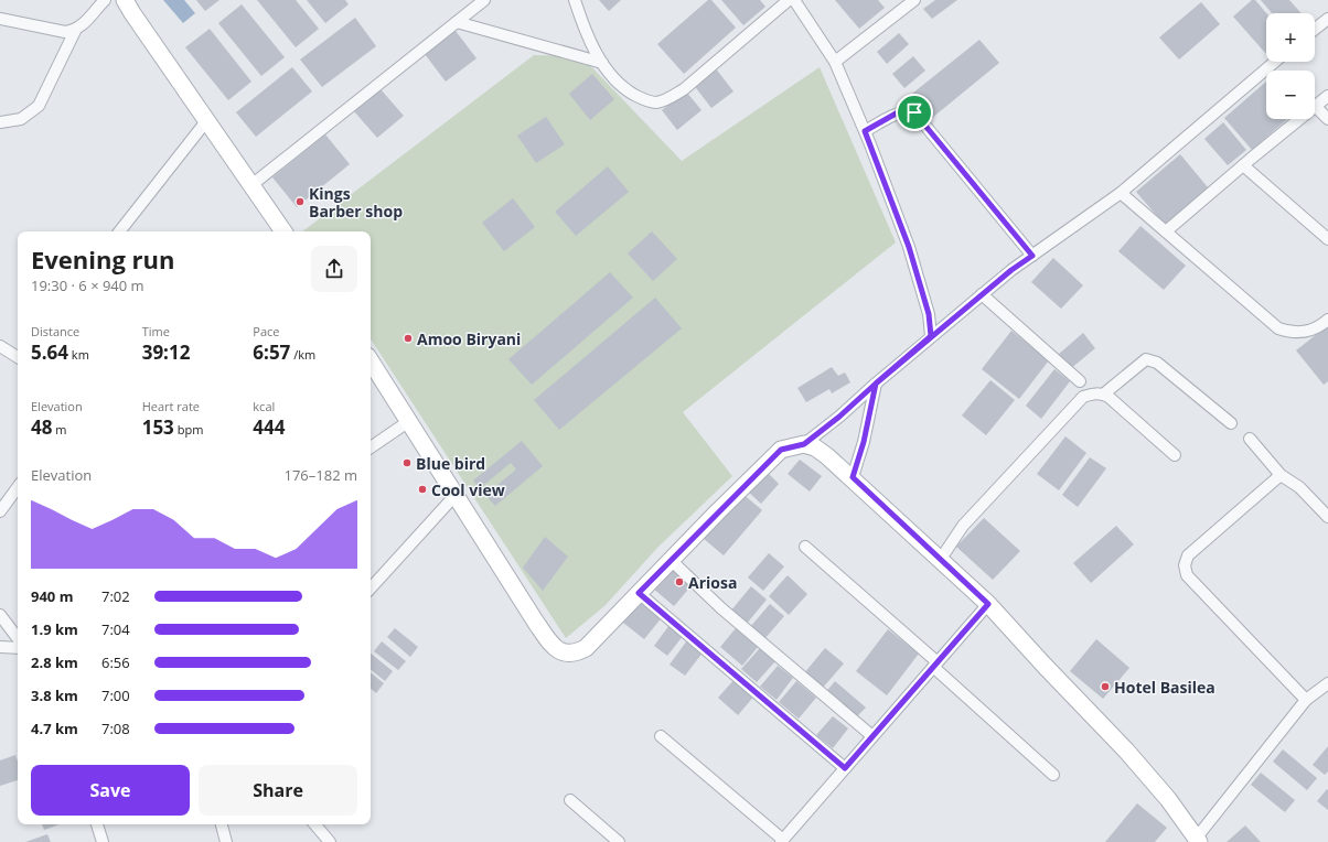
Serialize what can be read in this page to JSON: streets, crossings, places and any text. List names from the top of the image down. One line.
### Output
{"places":["Kings Barber shop","Amoo Biryani","Blue bird","Cool view","Ariosa","Hotel Basilea"],"page":{"map_buttons":["+","−"],"heading":["Evening run","19:30 · 6 × 940 m"],"stats":[["Distance","5.64 km"],["Time","39:12"],["Pace","6:57 /km"],["Elevation","48 m"],["Heart rate","153 bpm"],["kcal","444"]],"chart":["Elevation","176–182 m"],"list":[{"name":"940 m","note":"7:02"},{"name":"1.9 km","note":"7:04"},{"name":"2.8 km","note":"6:56"},{"name":"3.8 km","note":"7:00"},{"name":"4.7 km","note":"7:08"}],"buttons":["Save","Share"]}}
